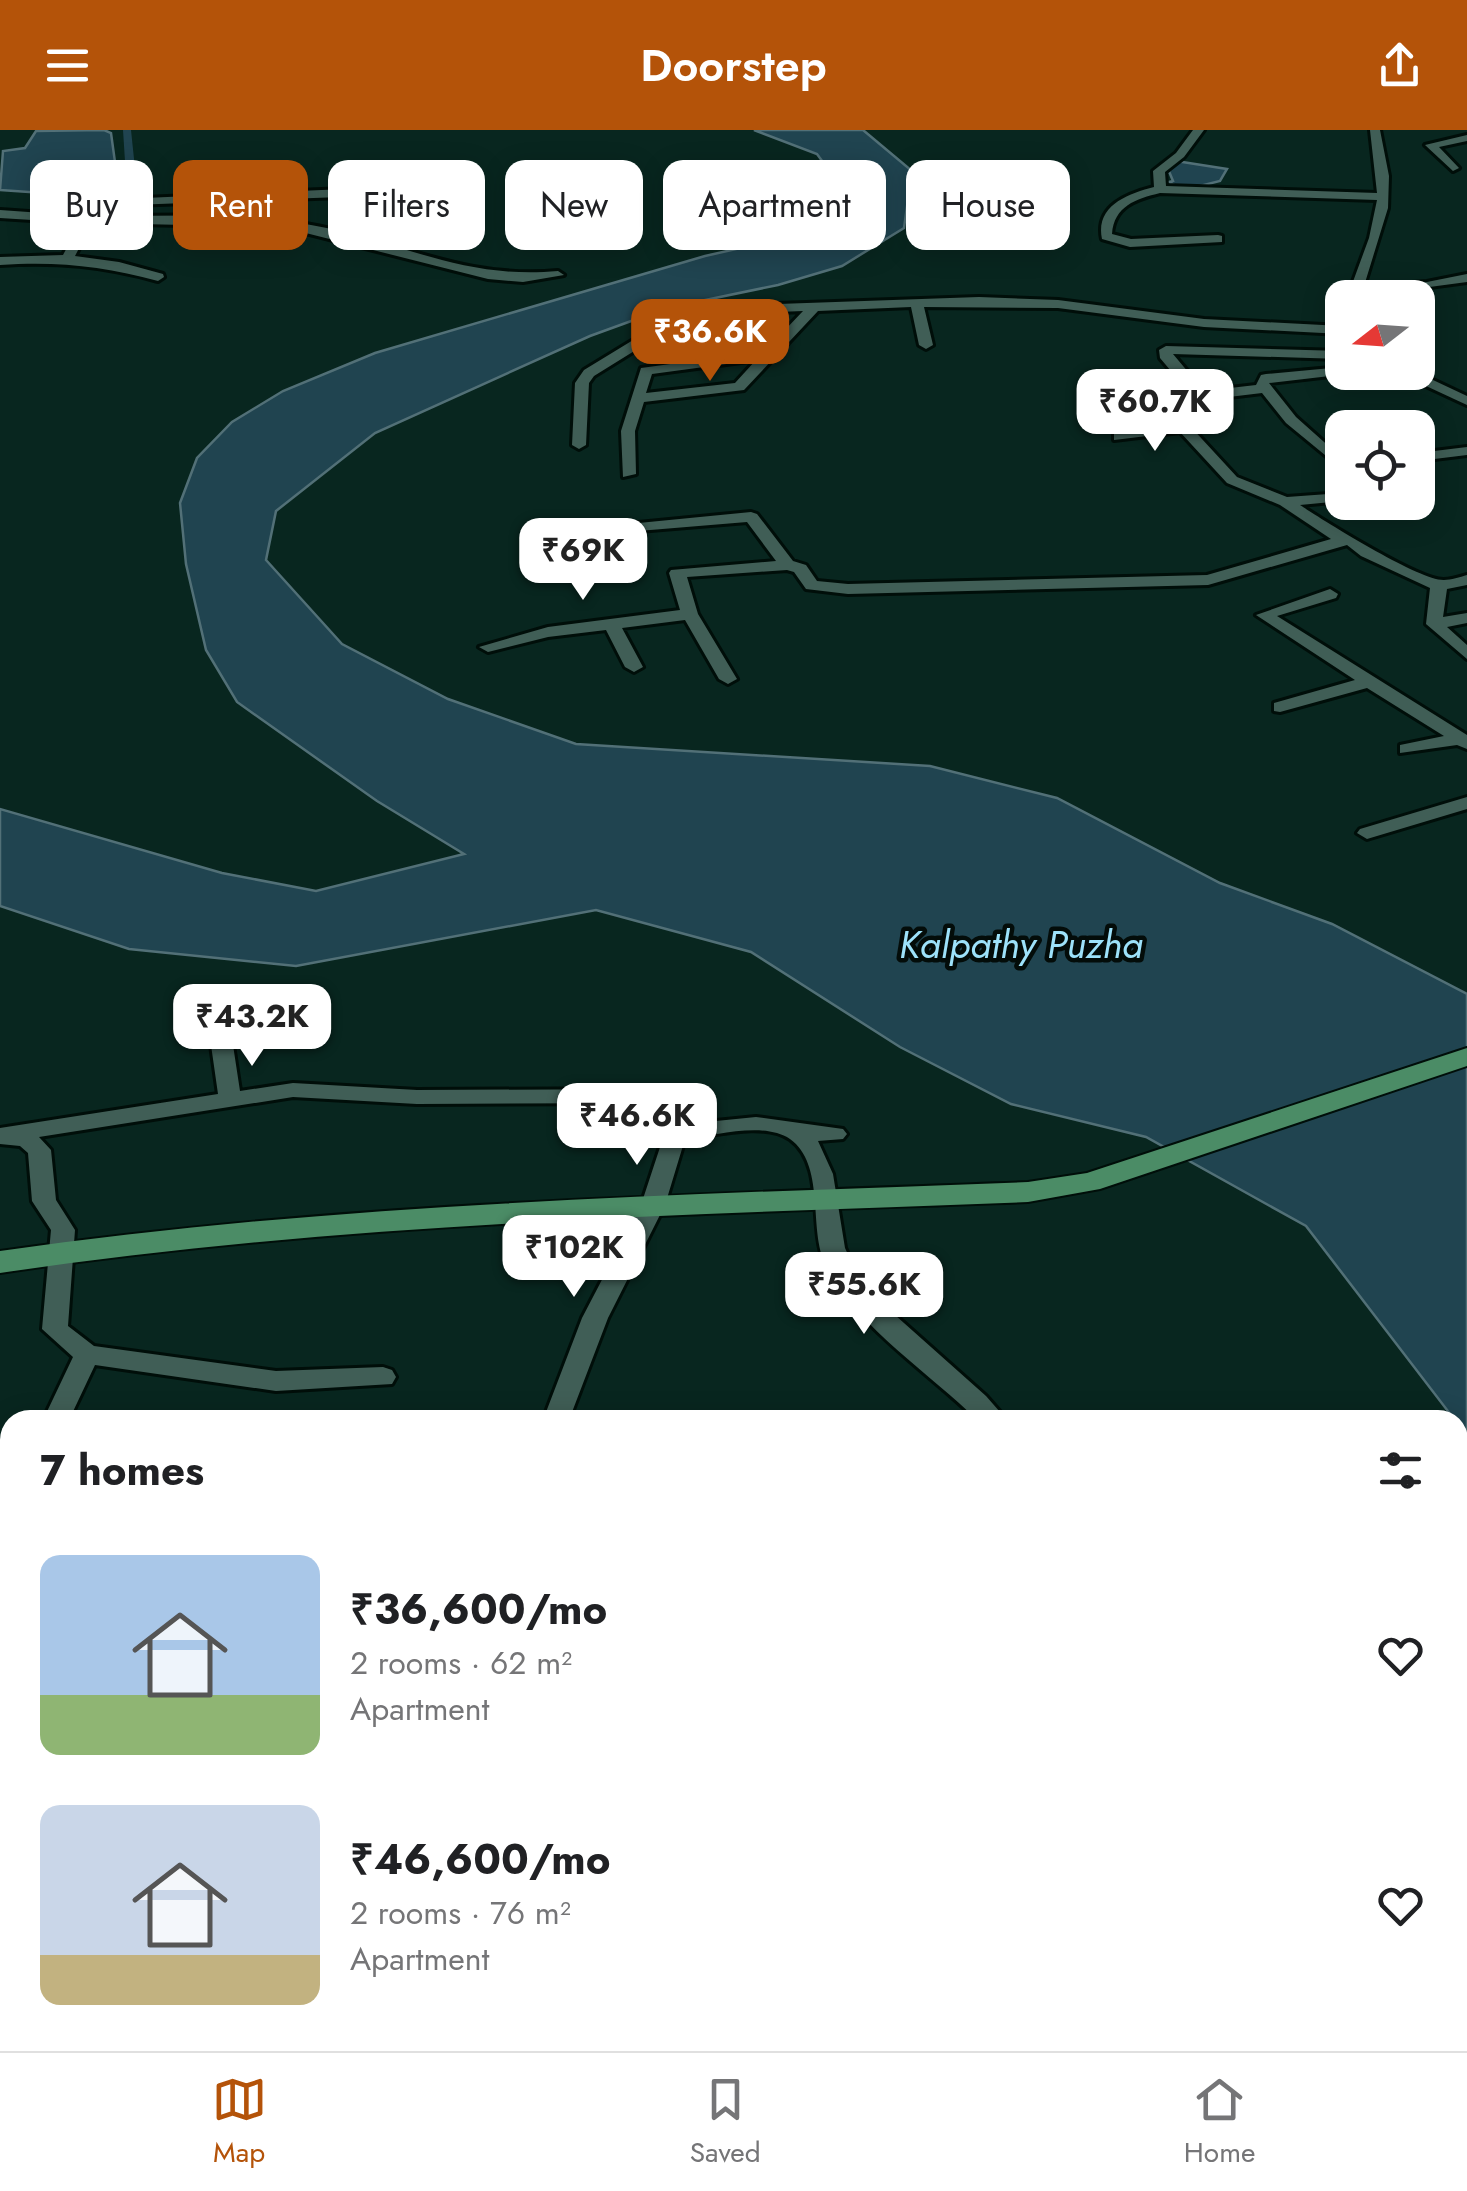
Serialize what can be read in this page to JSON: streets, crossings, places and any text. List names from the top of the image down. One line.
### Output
{"water":["Kalpathy Puzha"],"north":"left","page":{"header":"Doorstep","chip":["Buy","Rent","Filters","New","Apartment","House"],"price":["₹36.6K","₹60.7K","₹69K","₹43.2K","₹46.6K","₹102K","₹55.6K"],"heading":"7 homes","list":[{"name":"₹36,600/mo","note":"2 rooms · 62 m² · Apartment"},{"name":"₹46,600/mo","note":"2 rooms · 76 m² · Apartment"}],"tabs":["Map","Saved","Home"]}}
